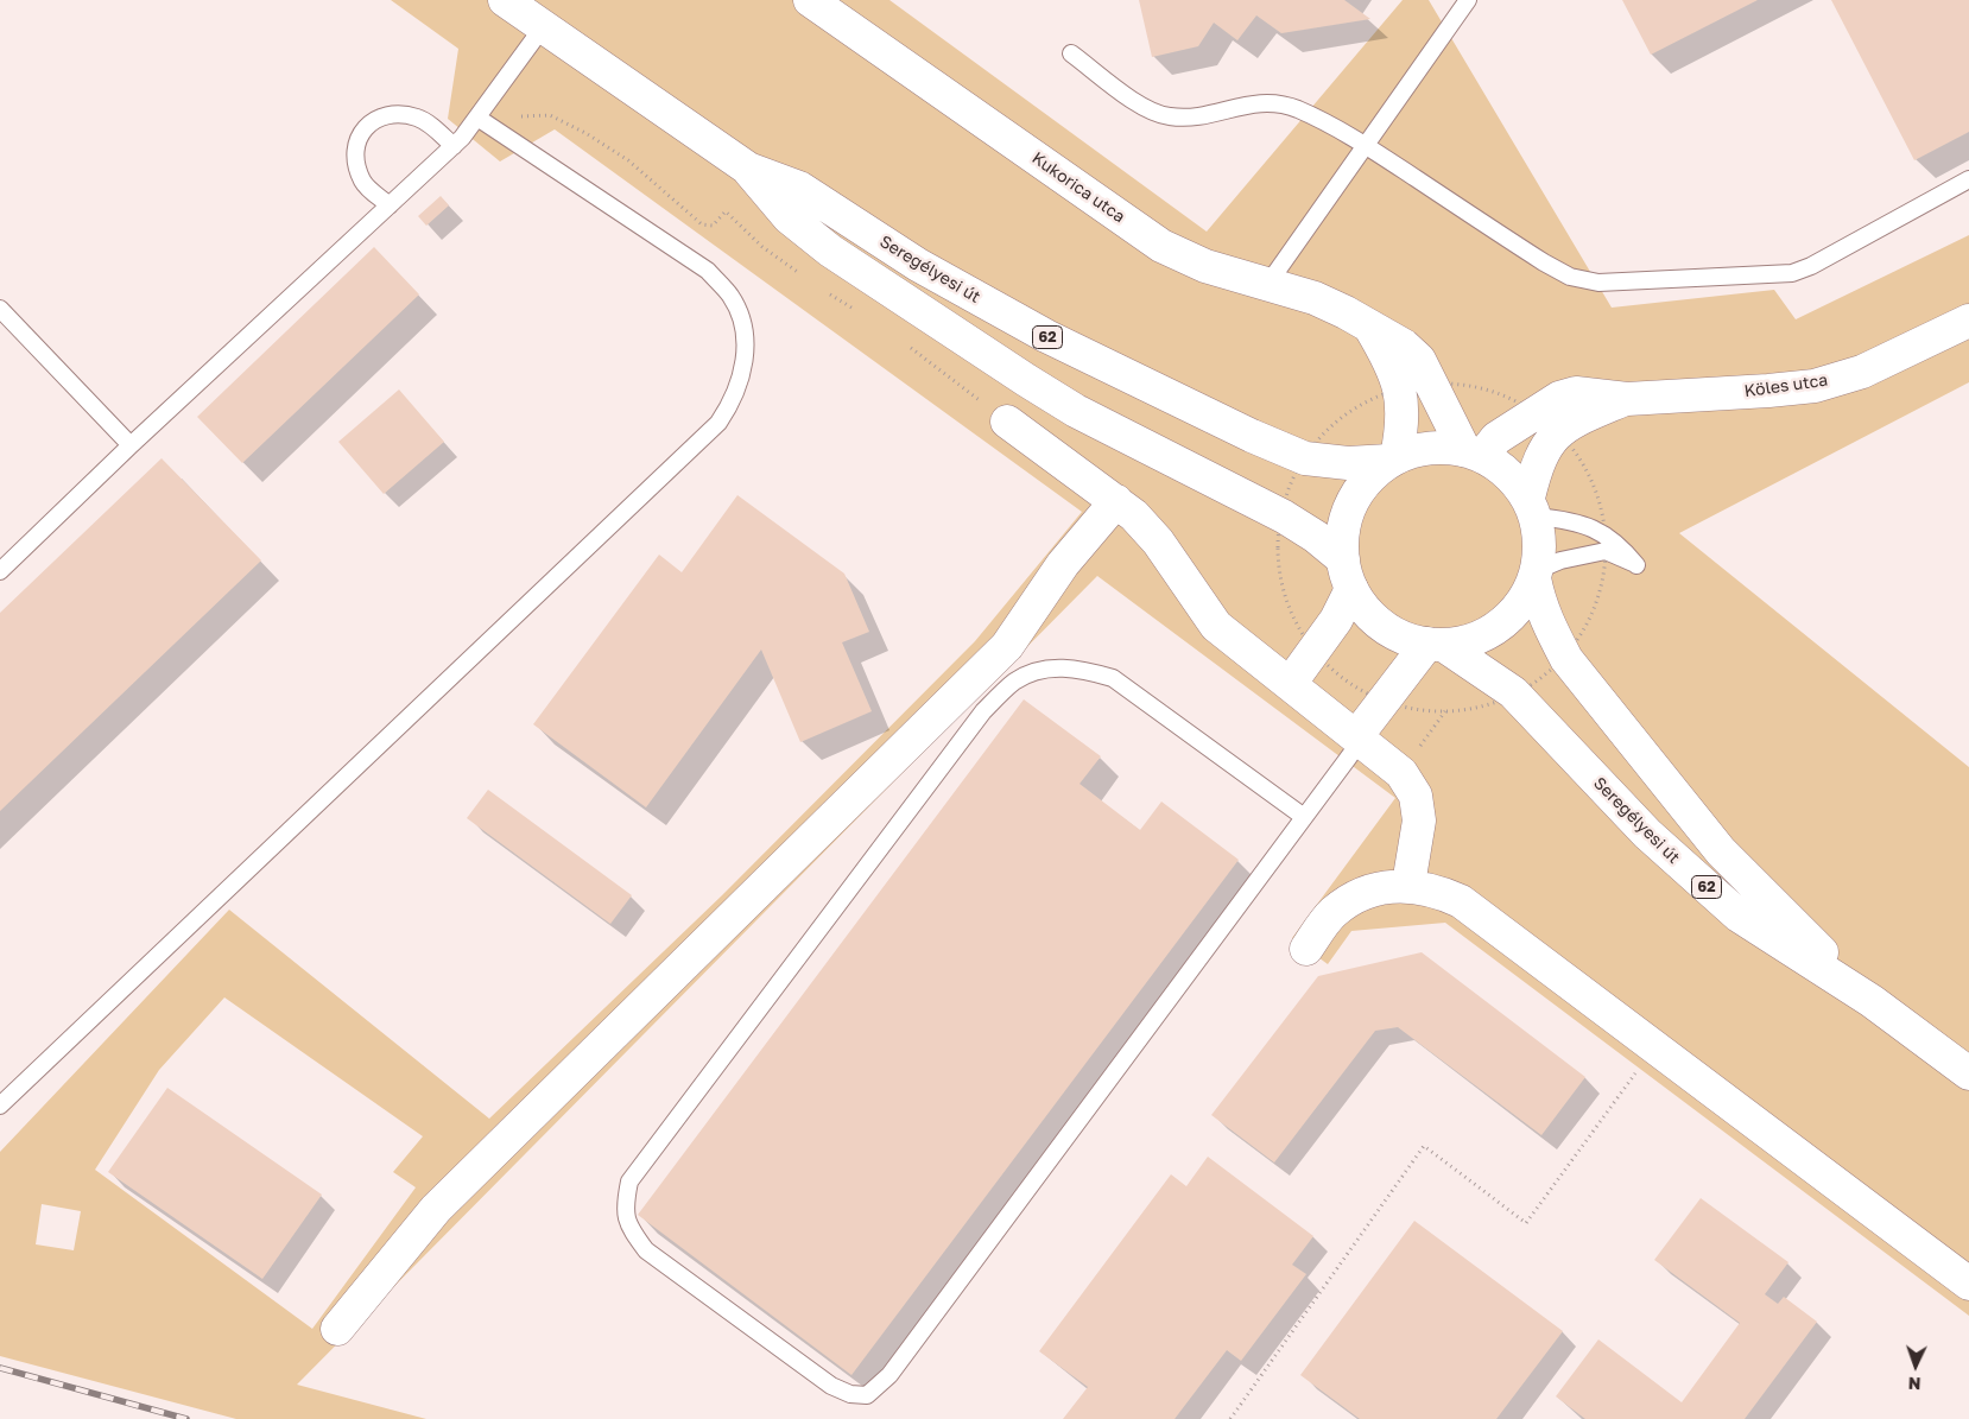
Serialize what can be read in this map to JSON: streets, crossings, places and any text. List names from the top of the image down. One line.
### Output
{"streets":{"main road":["Kukorica utca","Seregélyesi út","62","Köles utca"]},"crossings":[["Kukorica utca","Seregélyesi út"],["Kukorica utca","Köles utca"],["Seregélyesi út","Köles utca"]],"north":"bottom"}
